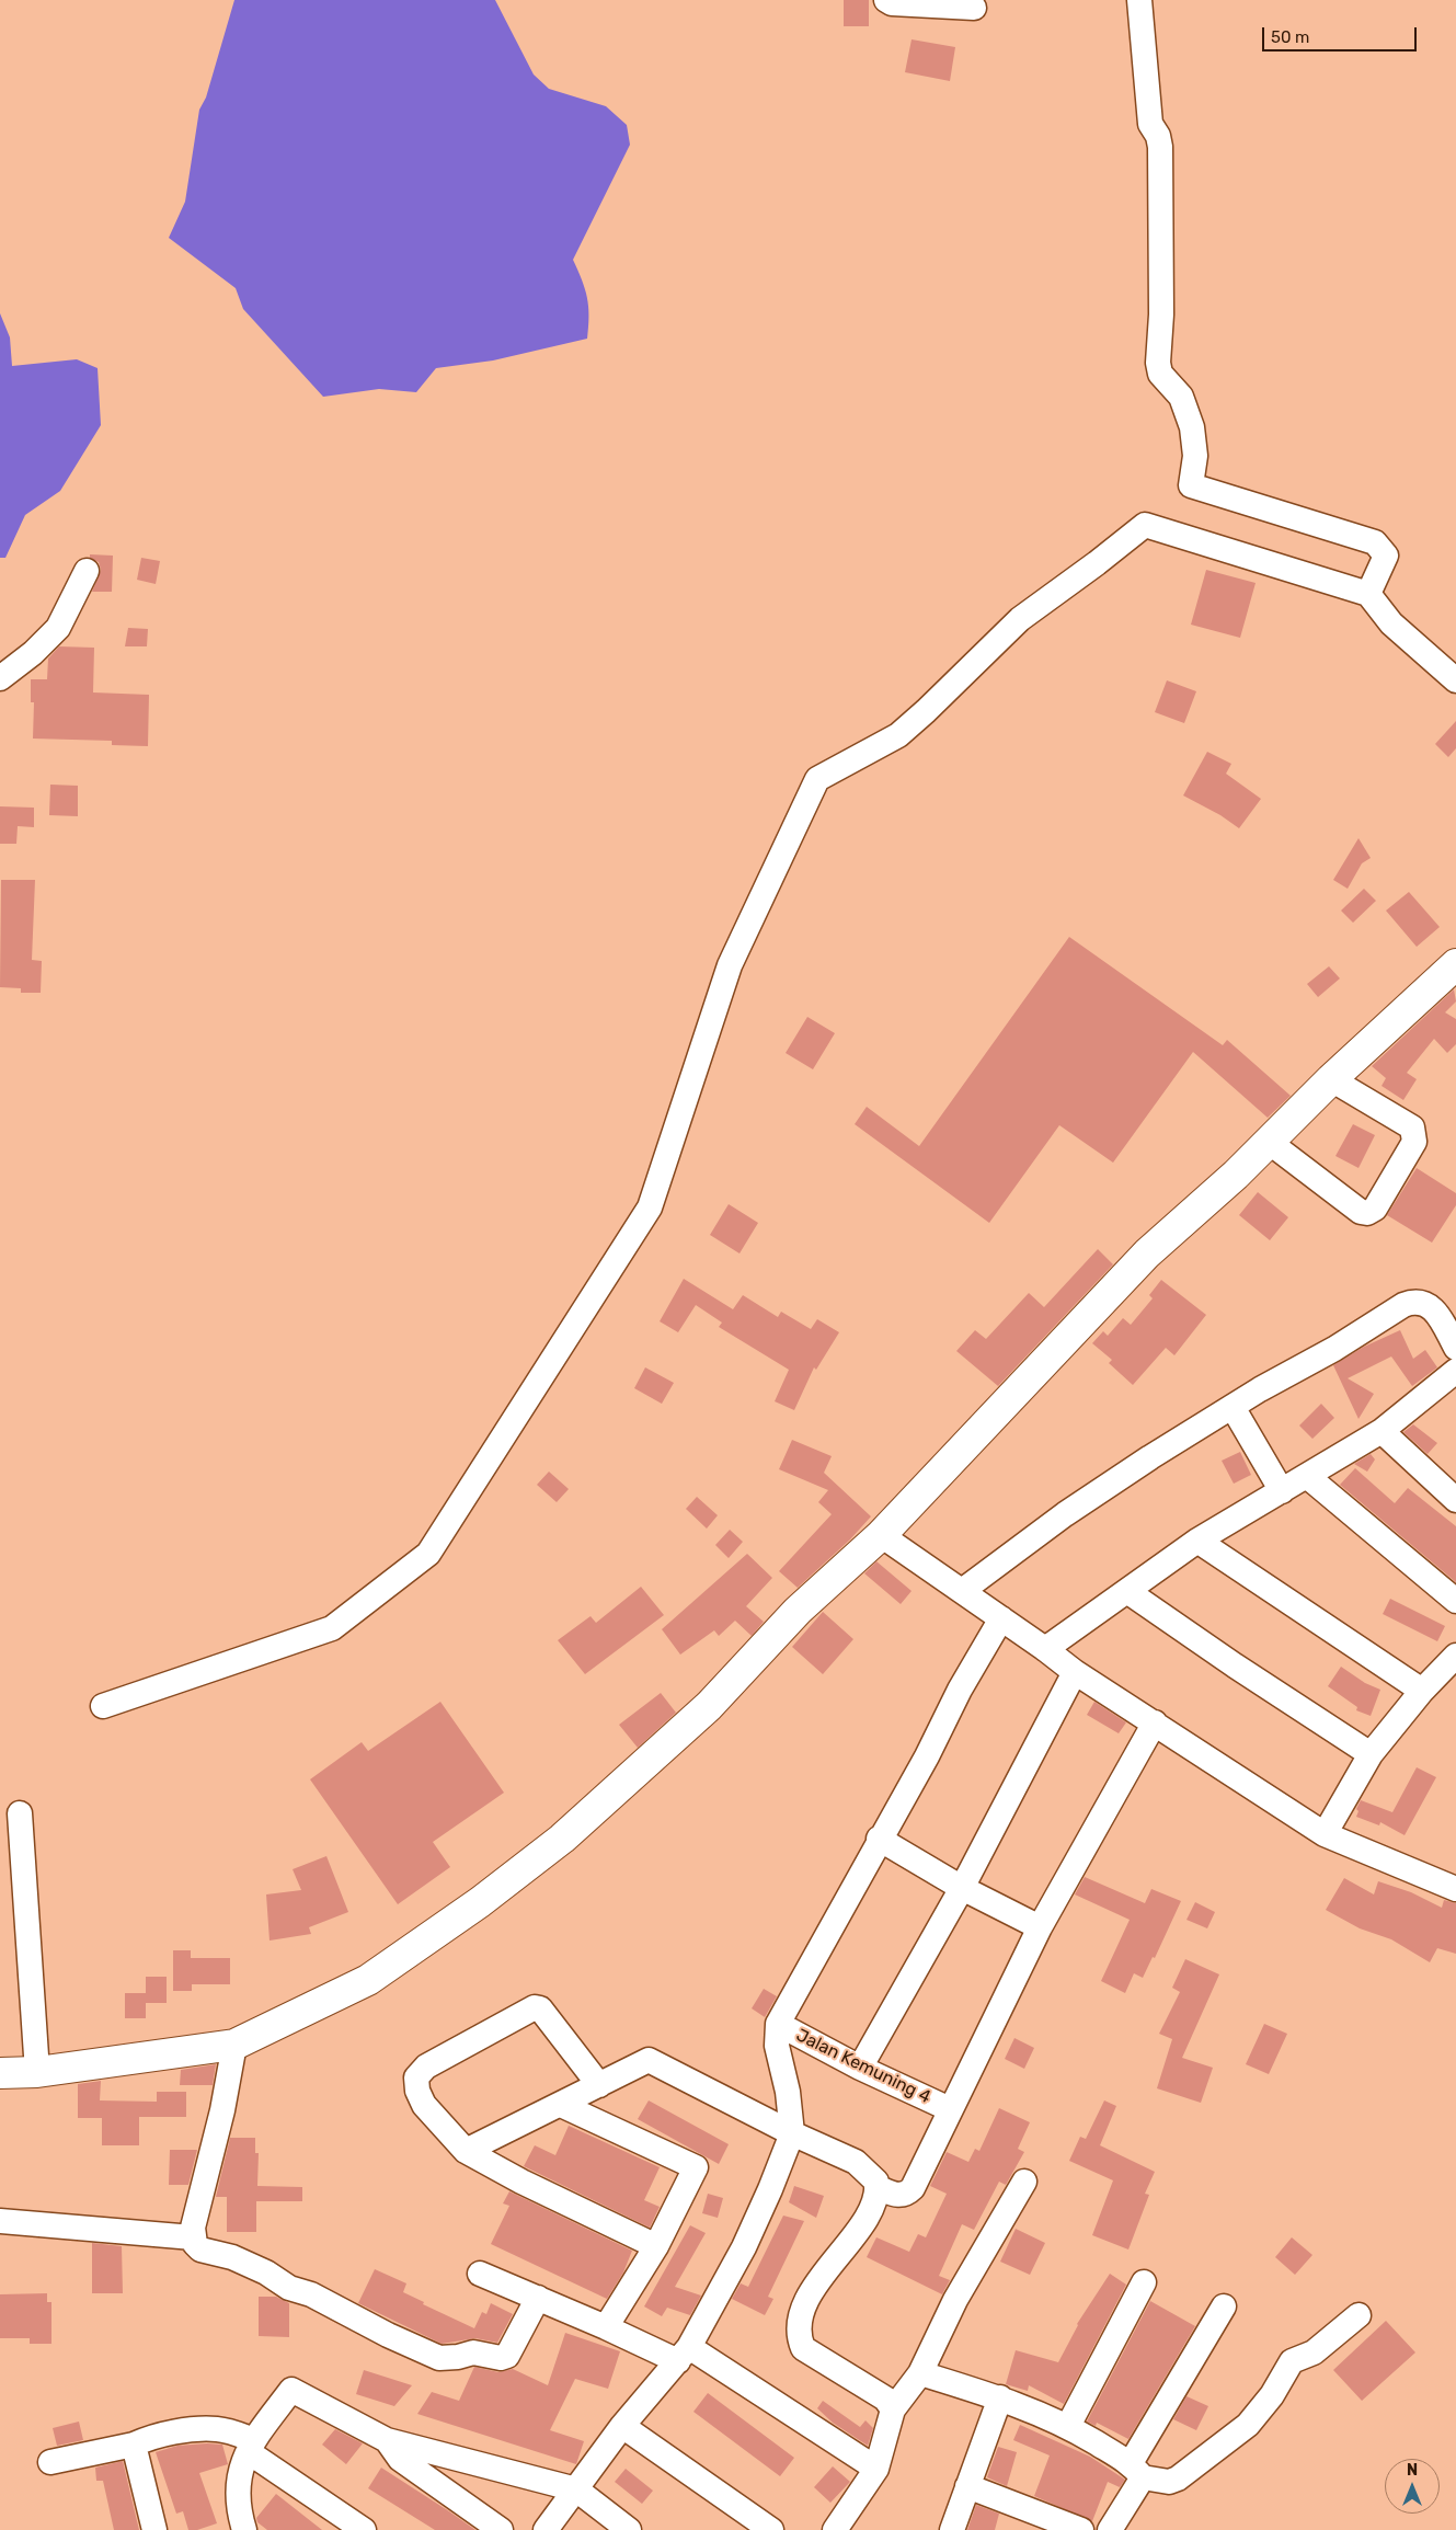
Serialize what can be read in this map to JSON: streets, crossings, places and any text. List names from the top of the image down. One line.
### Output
{"streets":{"street":["Jalan Kemuning 4"]},"scale_bar":"50 m","north":"top"}
